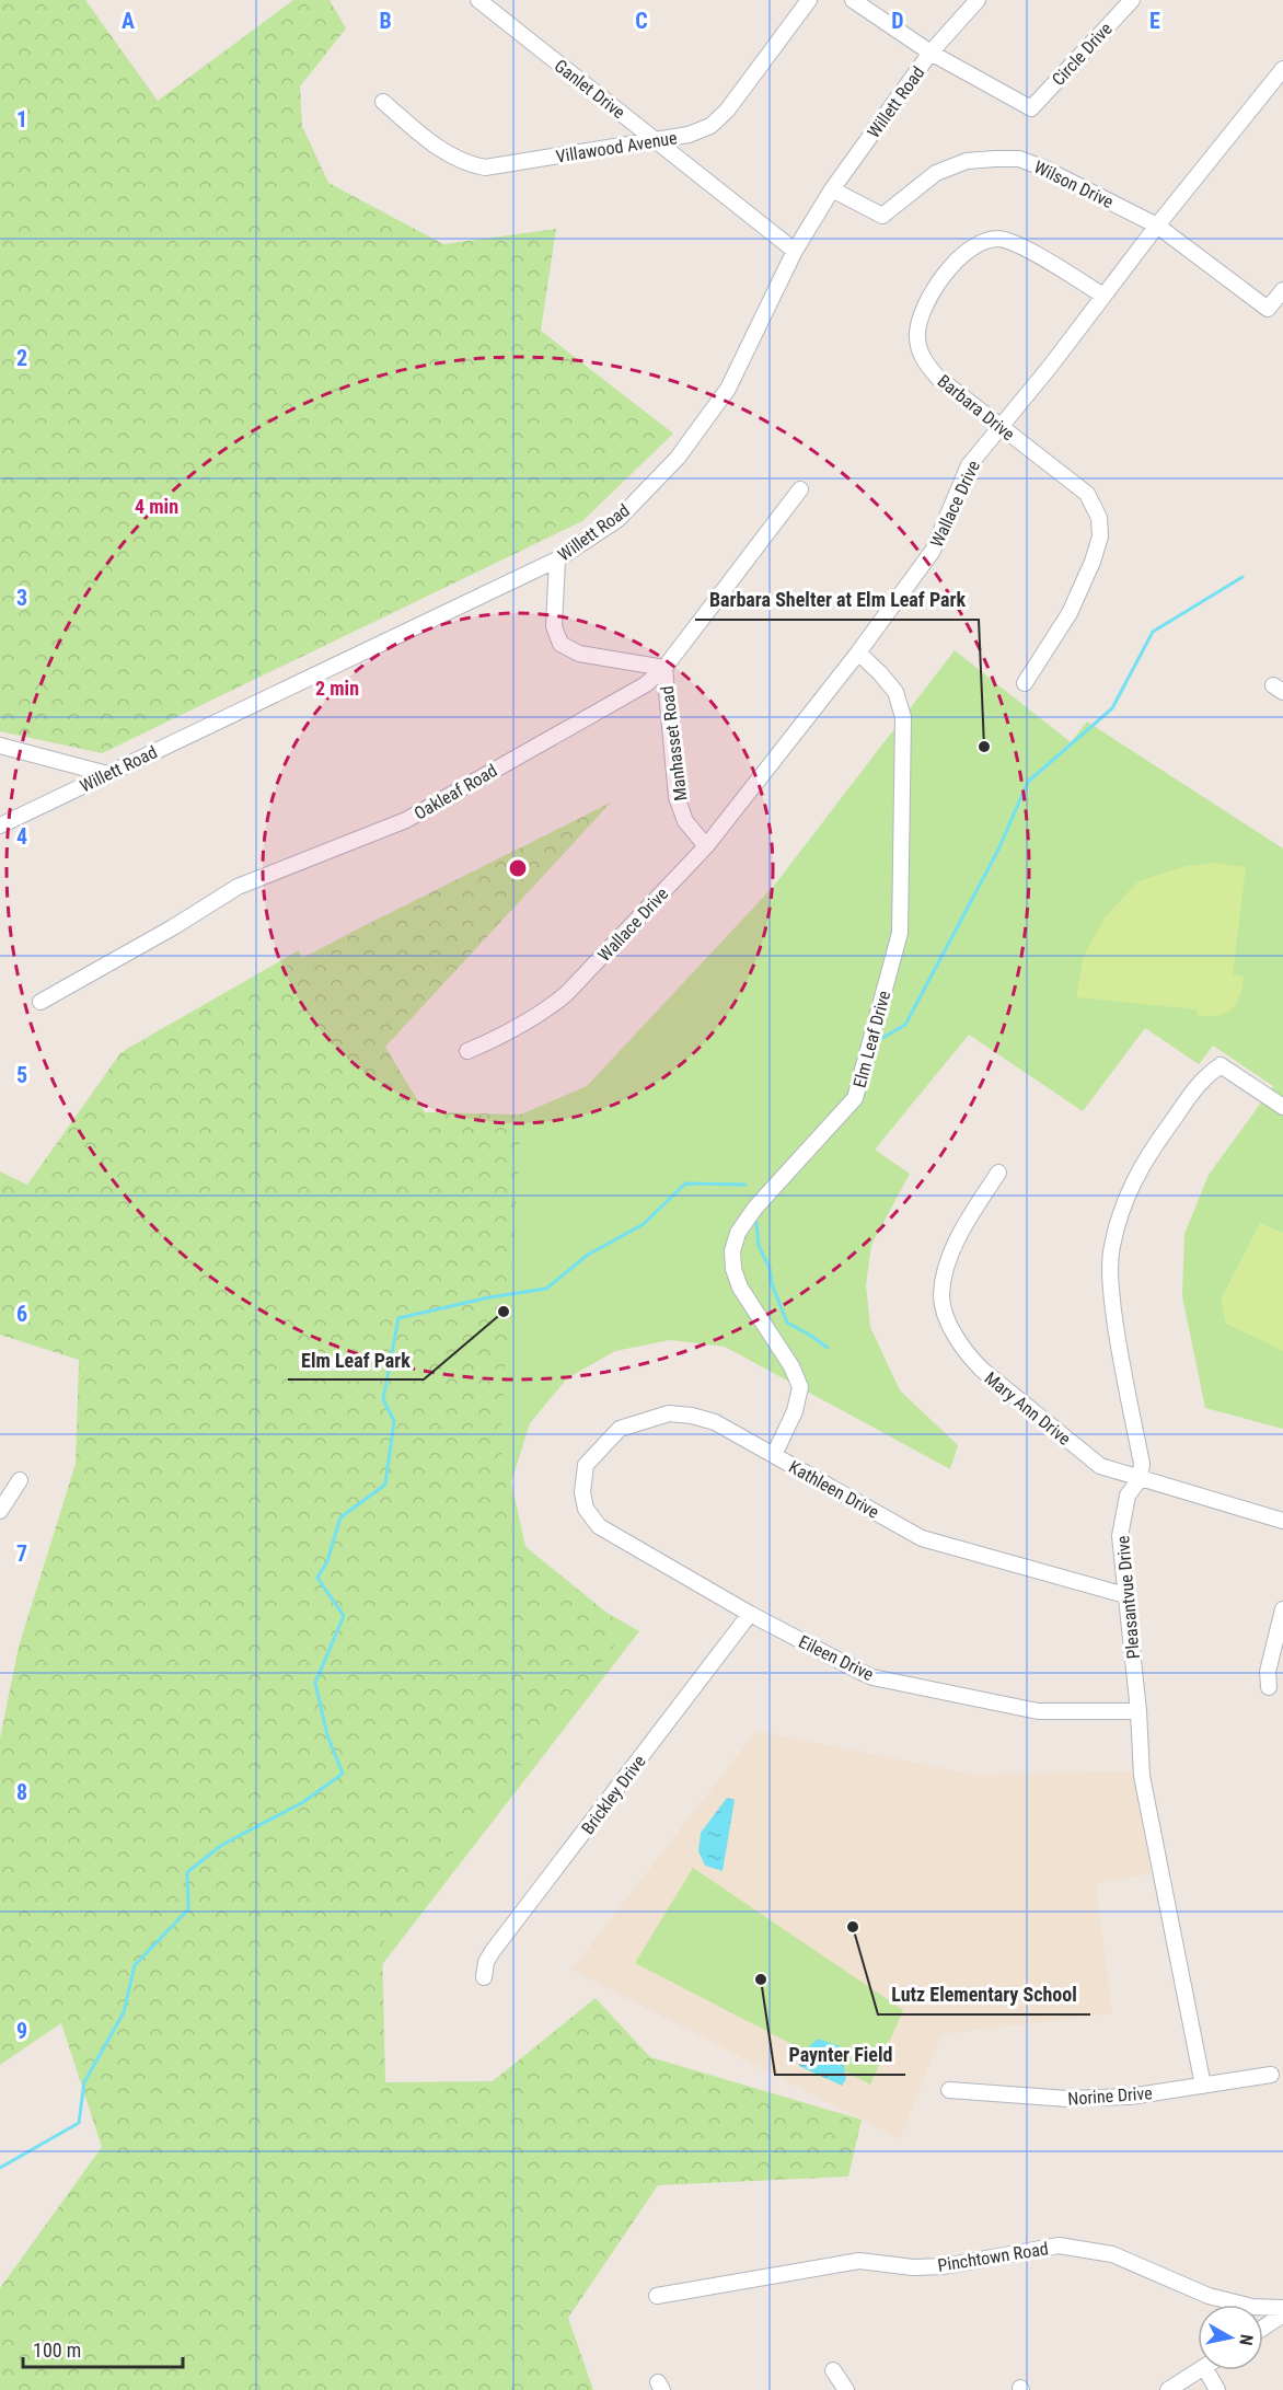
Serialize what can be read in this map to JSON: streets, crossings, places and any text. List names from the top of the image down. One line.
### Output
{"streets":{"street":["Circle Drive","Ganlet Drive","Willett Road","Villawood Avenue","Wilson Drive","Barbara Drive","Wallace Drive","Manhasset Road","Oakleaf Road","Elm Leaf Drive","Mary Ann Drive","Kathleen Drive","Pleasantvue Drive","Eileen Drive","Brickley Drive","Norine Drive","Pinchtown Road"]},"crossings":[["Circle Drive","Willett Road"],["Ganlet Drive","Willett Road"],["Ganlet Drive","Villawood Avenue"],["Willett Road","Wilson Drive"],["Willett Road","Manhasset Road"],["Wilson Drive","Wallace Drive"],["Barbara Drive","Wallace Drive"],["Wallace Drive","Manhasset Road"],["Wallace Drive","Elm Leaf Drive"],["Manhasset Road","Oakleaf Road"],["Elm Leaf Drive","Kathleen Drive"],["Mary Ann Drive","Pleasantvue Drive"],["Kathleen Drive","Pleasantvue Drive"],["Kathleen Drive","Eileen Drive"],["Pleasantvue Drive","Eileen Drive"],["Pleasantvue Drive","Norine Drive"],["Eileen Drive","Brickley Drive"]],"places":["Barbara Shelter at Elm Leaf Park","Elm Leaf Park","Lutz Elementary School","Paynter Field"],"scale_bar":"100 m","north":"right","grid":{"columns":["A","B","C","D","E"],"rows":["1","2","3","4","5","6","7","8","9"]},"rings":["4 min","2 min"]}
